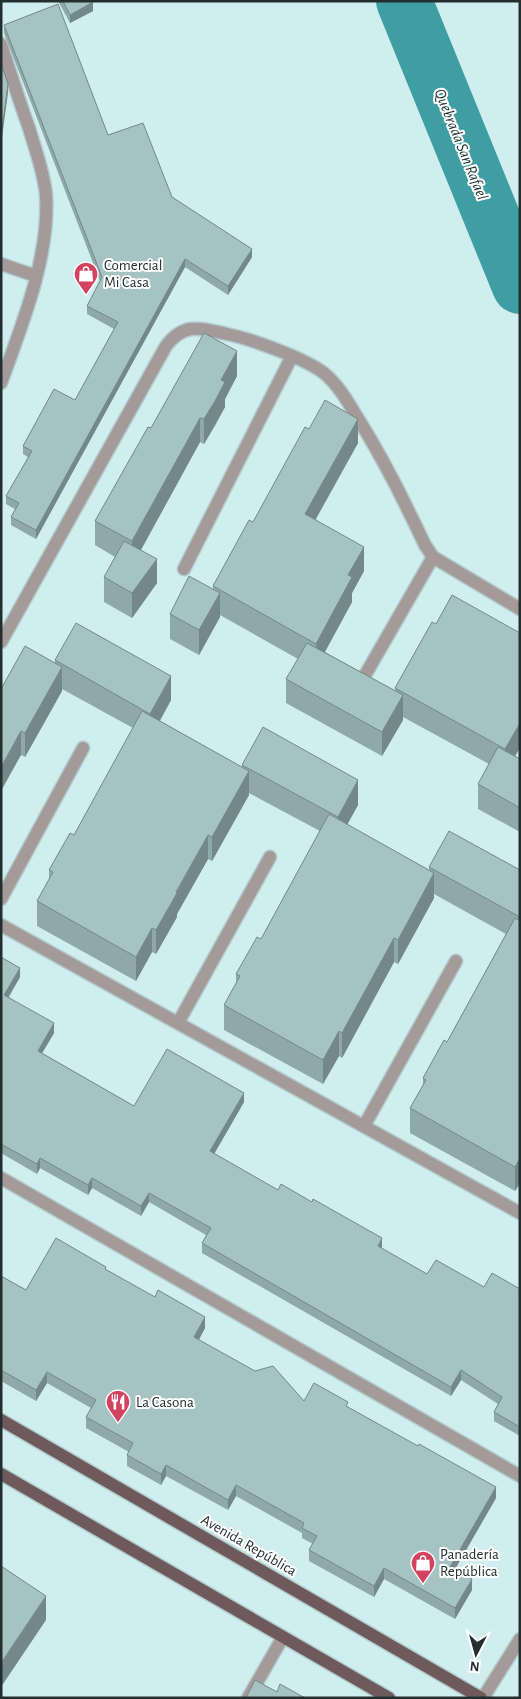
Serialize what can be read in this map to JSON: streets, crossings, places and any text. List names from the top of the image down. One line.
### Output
{"streets":{"main road":["Avenida República"]},"water":["Quebrada San Rafael"],"places":{"shop":["Comercial Mi Casa","Panadería República"],"restaurant":["La Casona"]},"north":"bottom"}
